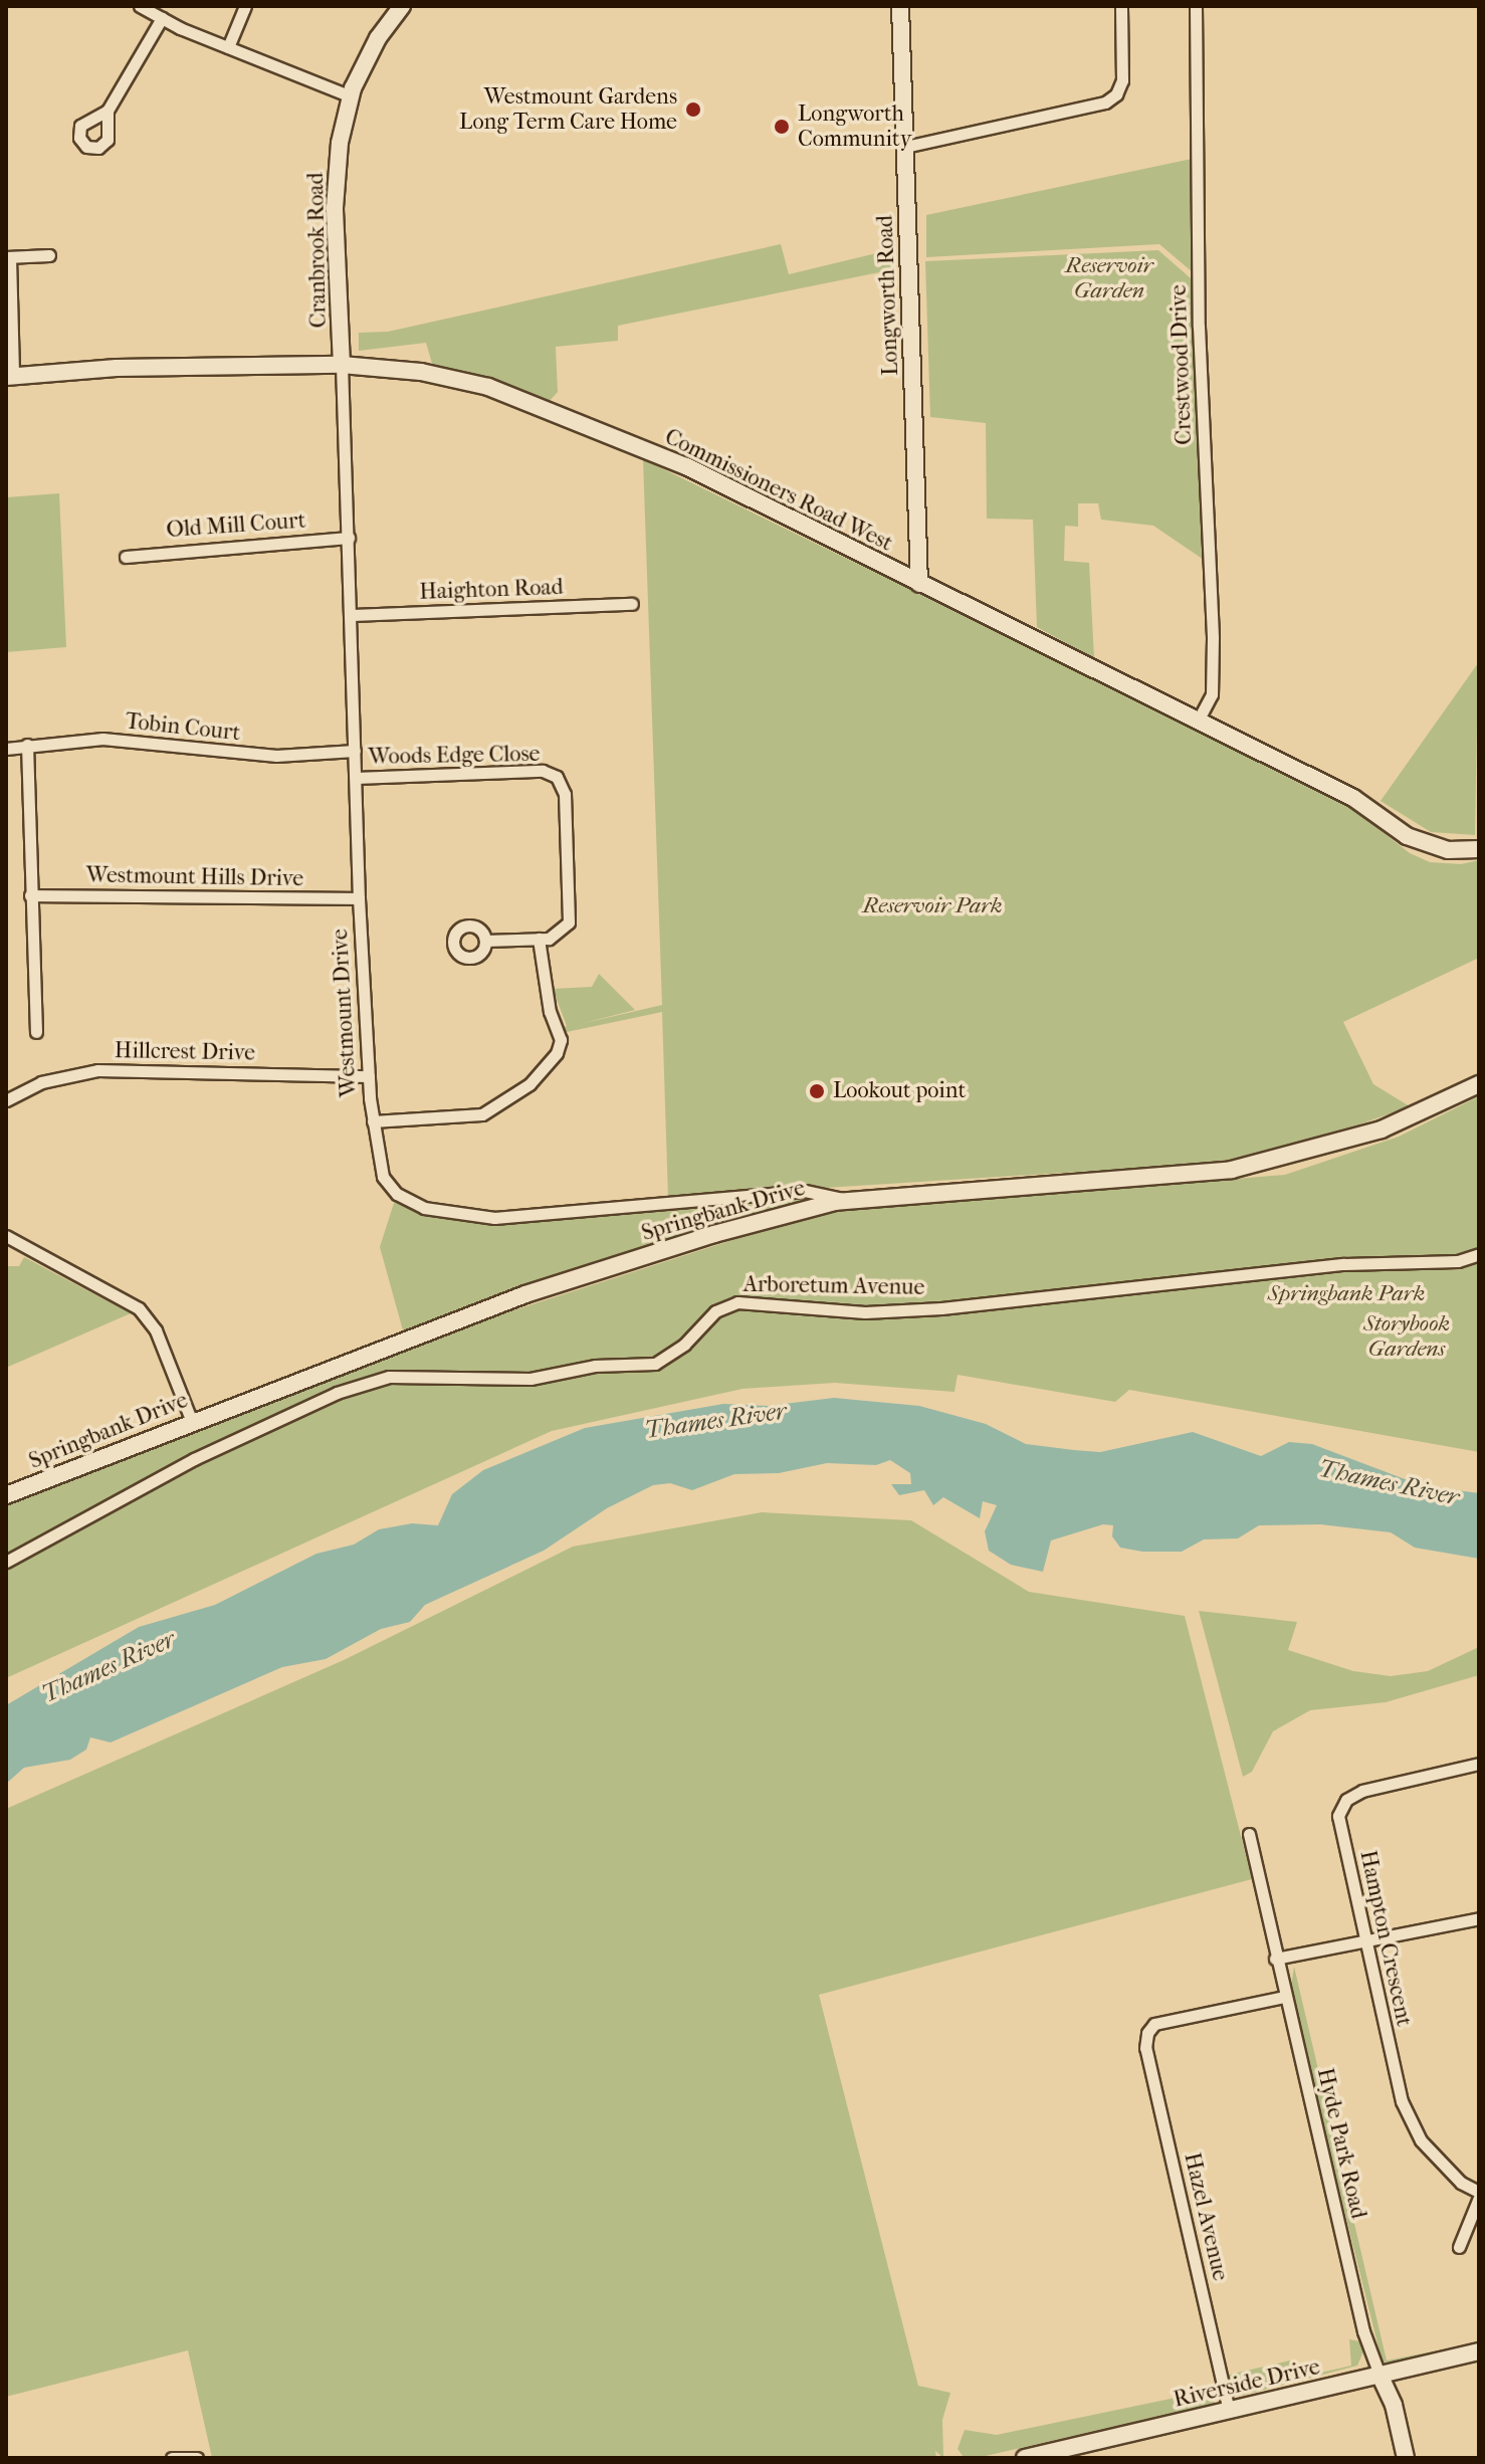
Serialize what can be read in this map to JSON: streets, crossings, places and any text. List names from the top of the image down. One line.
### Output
{"streets":{"main road":["Cranbrook Road","Longworth Road","Commissioners Road West","Springbank Drive","Hyde Park Road","Riverside Drive"],"street":["Crestwood Drive","Old Mill Court","Haighton Road","Tobin Court","Woods Edge Close","Westmount Hills Drive","Westmount Drive","Hillcrest Drive","Arboretum Avenue","Hampton Crescent","Hazel Avenue"]},"crossings":[["Cranbrook Road","Commissioners Road West"],["Cranbrook Road","Westmount Drive"],["Longworth Road","Commissioners Road West"],["Crestwood Drive","Commissioners Road West"],["Commissioners Road West","Westmount Drive"],["Old Mill Court","Westmount Drive"],["Haighton Road","Westmount Drive"],["Tobin Court","Westmount Drive"],["Woods Edge Close","Westmount Drive"],["Westmount Hills Drive","Westmount Drive"],["Westmount Drive","Hillcrest Drive"],["Westmount Drive","Springbank Drive"],["Hyde Park Road","Hazel Avenue"],["Hyde Park Road","Riverside Drive"],["Hazel Avenue","Riverside Drive"]],"water":["Thames River"],"parks":["Reservoir Garden","Reservoir Park","Springbank Park","Storybook Gardens"],"places":["Westmount Gardens Long Term Care Home","Longworth Community","Lookout point"]}
